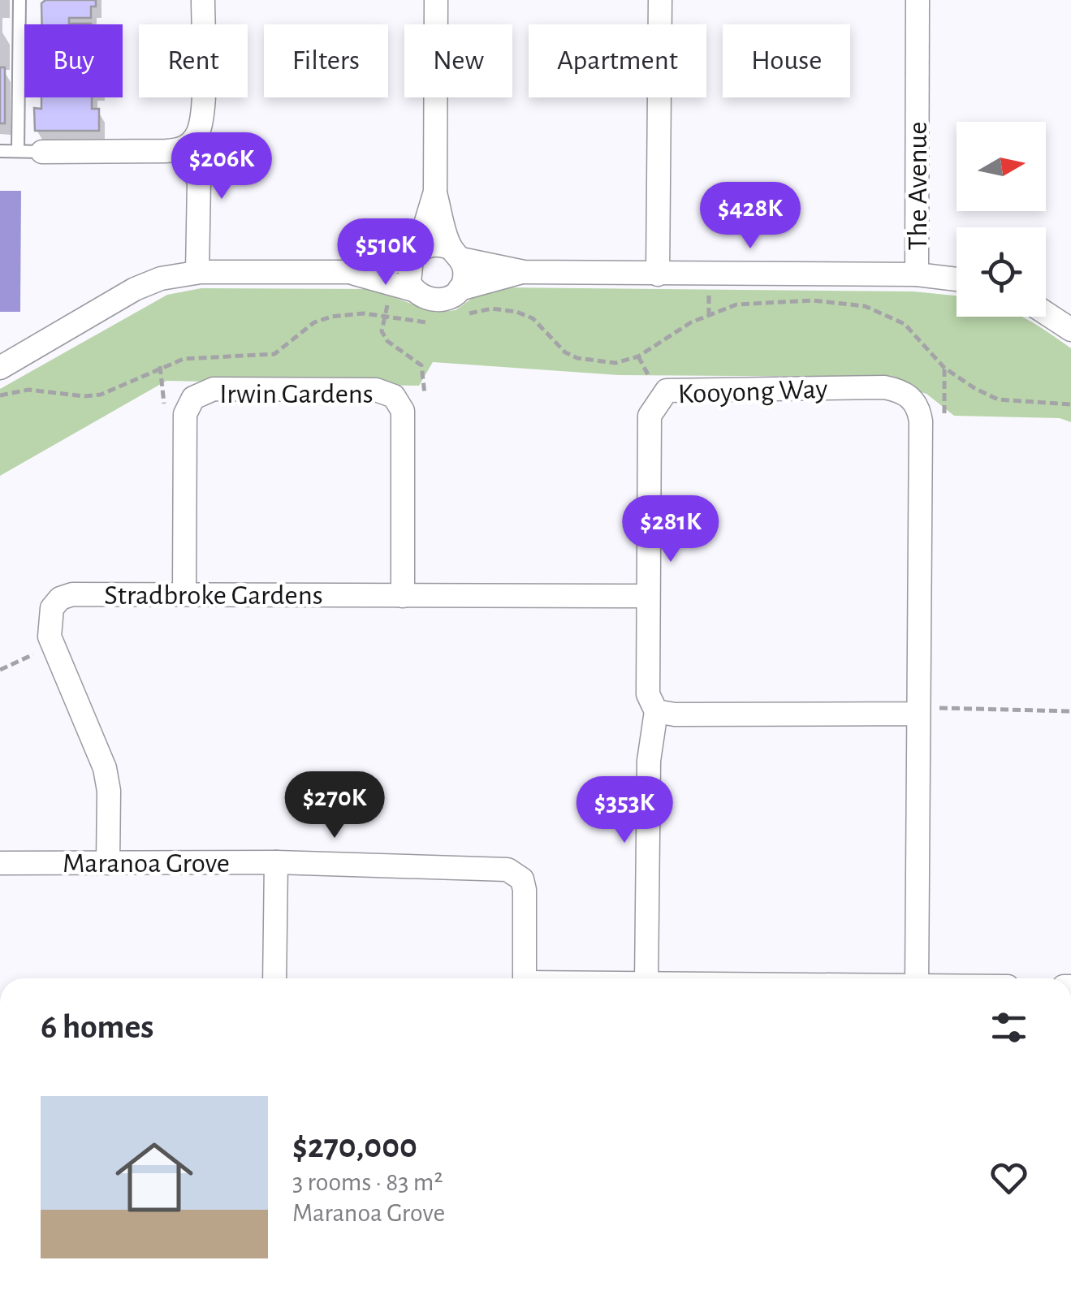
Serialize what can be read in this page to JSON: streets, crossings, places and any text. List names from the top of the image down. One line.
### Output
{"streets":{"street":["The Avenue","Kooyong Way","Irwin Gardens","Stradbroke Gardens","Maranoa Grove"]},"crossings":[["Kooyong Way","Stradbroke Gardens"],["Irwin Gardens","Stradbroke Gardens"]],"north":"right","page":{"chip":["Buy","Rent","Filters","New","Apartment","House"],"price":["$206K","$428K","$510K","$281K","$270K","$353K"],"heading":"6 homes","list":[{"name":"$270,000","note":"3 rooms · 83 m² · Maranoa Grove"}]}}
